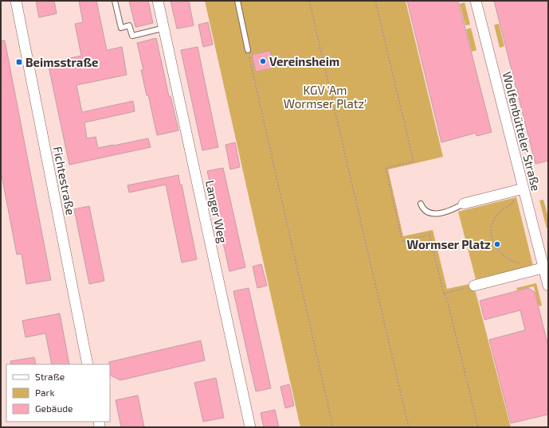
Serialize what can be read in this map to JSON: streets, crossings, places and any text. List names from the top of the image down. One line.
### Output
{"streets":{"street":["Wolfenbütteler Straße","Fichtestraße","Langer Weg"]},"parks":["KGV 'Am Wormser Platz'"],"places":{"other":["Vereinsheim","Wormser Platz"],"transit":["Beimsstraße"]},"legend":["Straße","Park","Gebäude"]}
